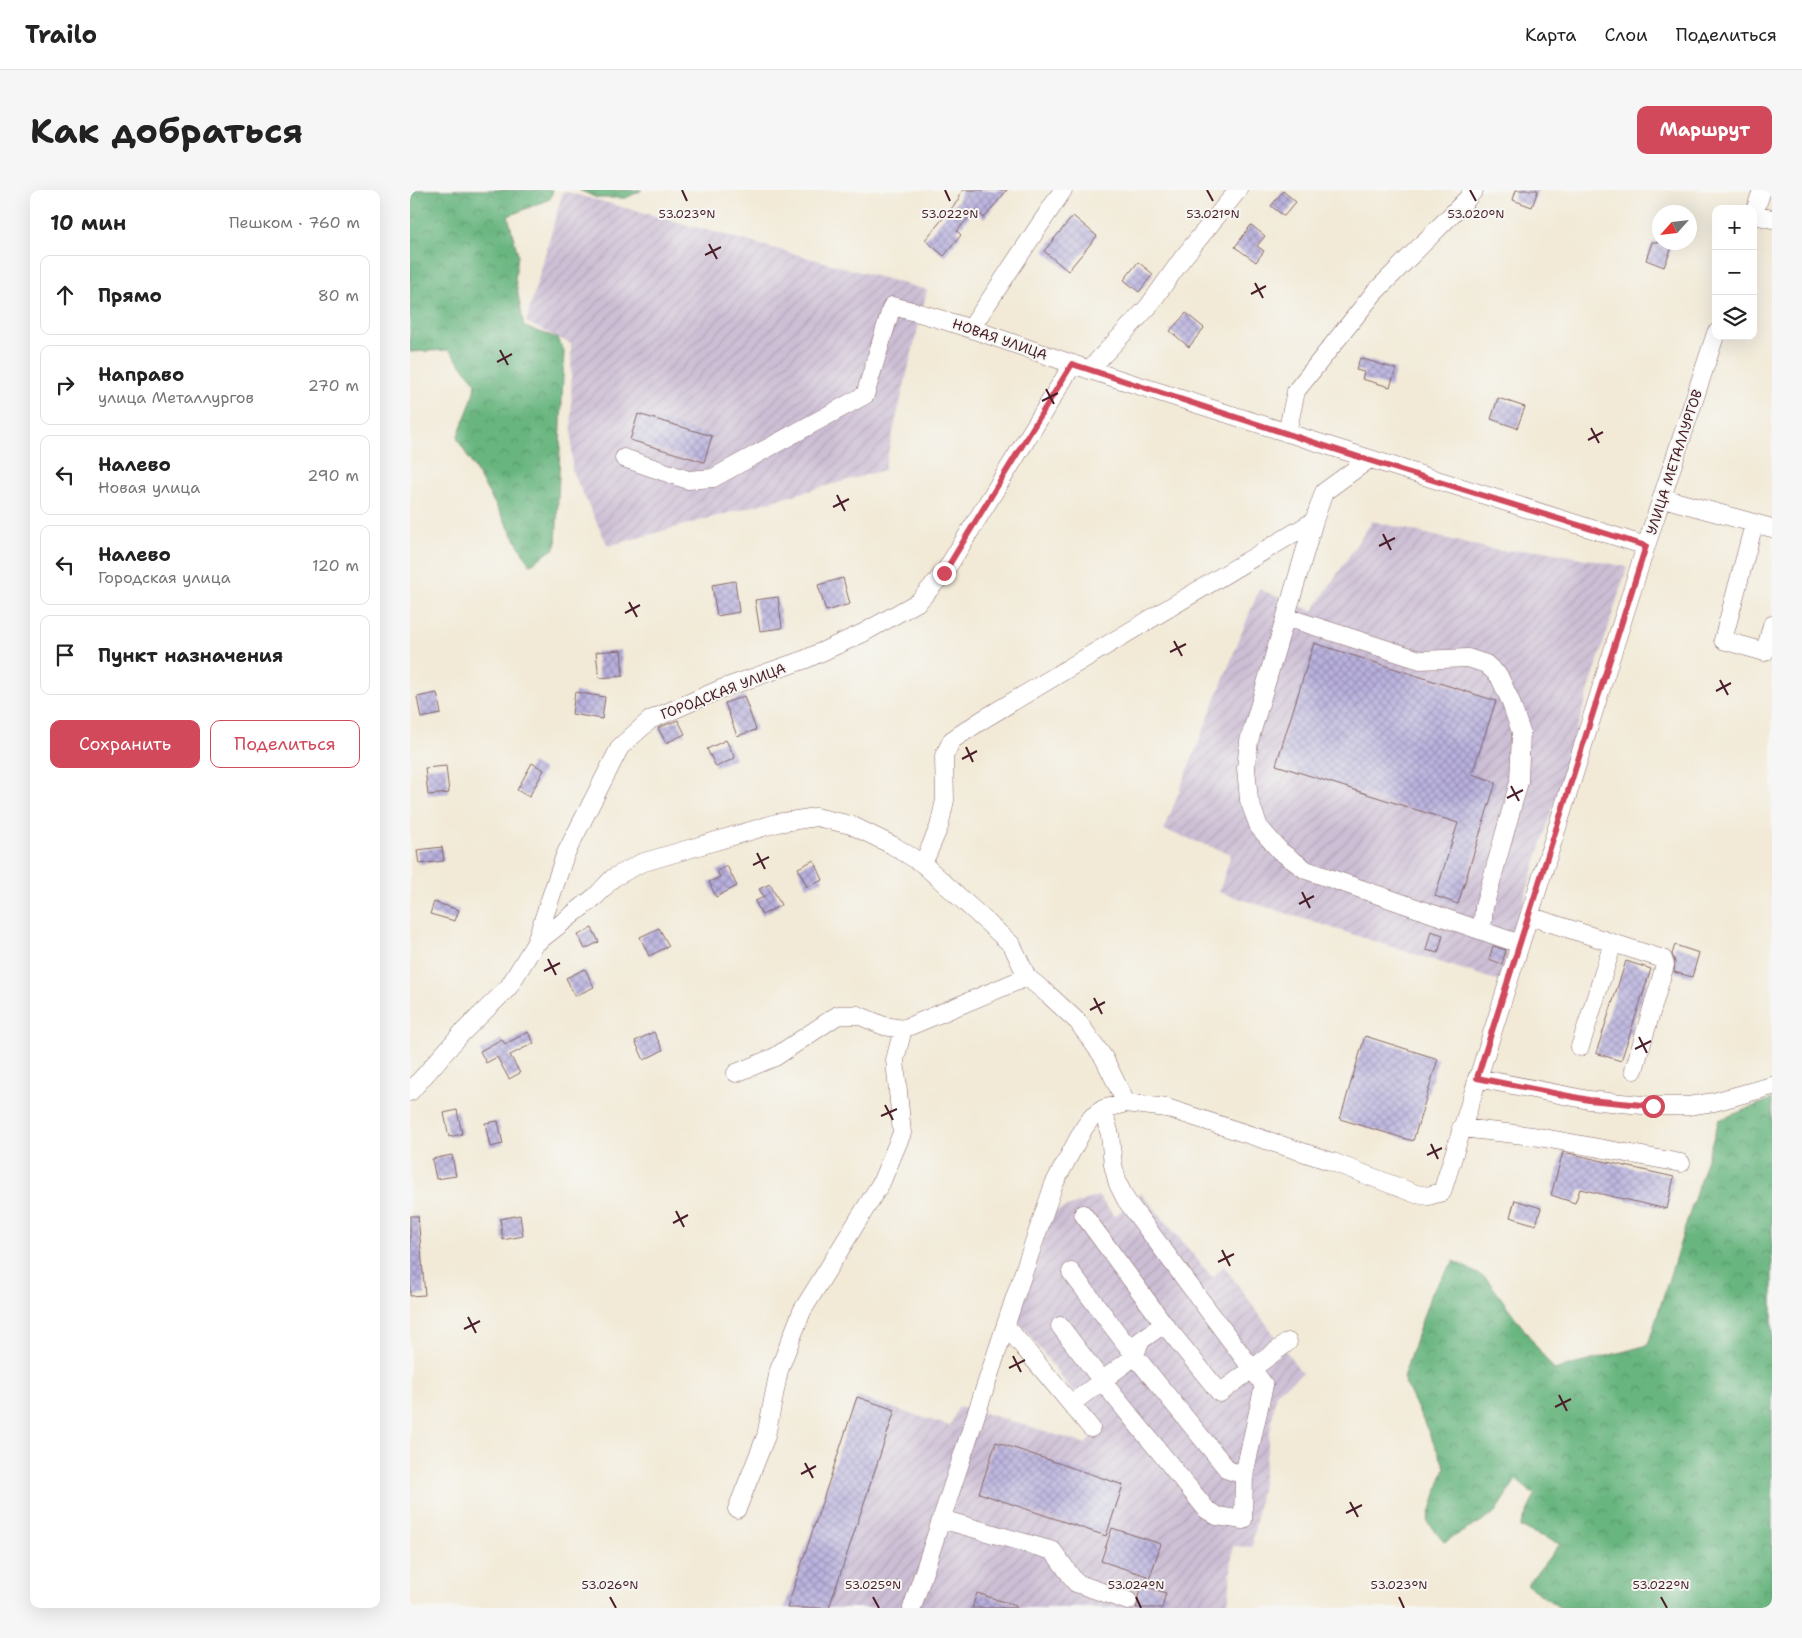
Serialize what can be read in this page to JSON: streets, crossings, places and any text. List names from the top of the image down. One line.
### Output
{"streets":{"street":["НОВАЯ УЛИЦА","УЛИЦА МЕТАЛЛУРГОВ","ГОРОДСКАЯ УЛИЦА"]},"crossings":[["НОВАЯ УЛИЦА","УЛИЦА МЕТАЛЛУРГОВ"],["НОВАЯ УЛИЦА","ГОРОДСКАЯ УЛИЦА"]],"north":"bottom left","page":{"header":"Trailo","nav":["Карта","Слои","Поделиться"],"buttons":["Маршрут",["Сохранить","Поделиться"]],"title":"Как добраться","heading":["10 мин","Пешком · 760 m"],"map_buttons":["+","−"],"list":[["Прямо","80 m"],["Направо","улица Металлургов","270 m"],["Налево","Новая улица","290 m"],["Налево","Городская улица","120 m"],"Пункт назначения"]},"coordinates":["53.023°N","53.022°N","53.021°N","53.020°N","53.026°N","53.025°N","53.024°N"]}
